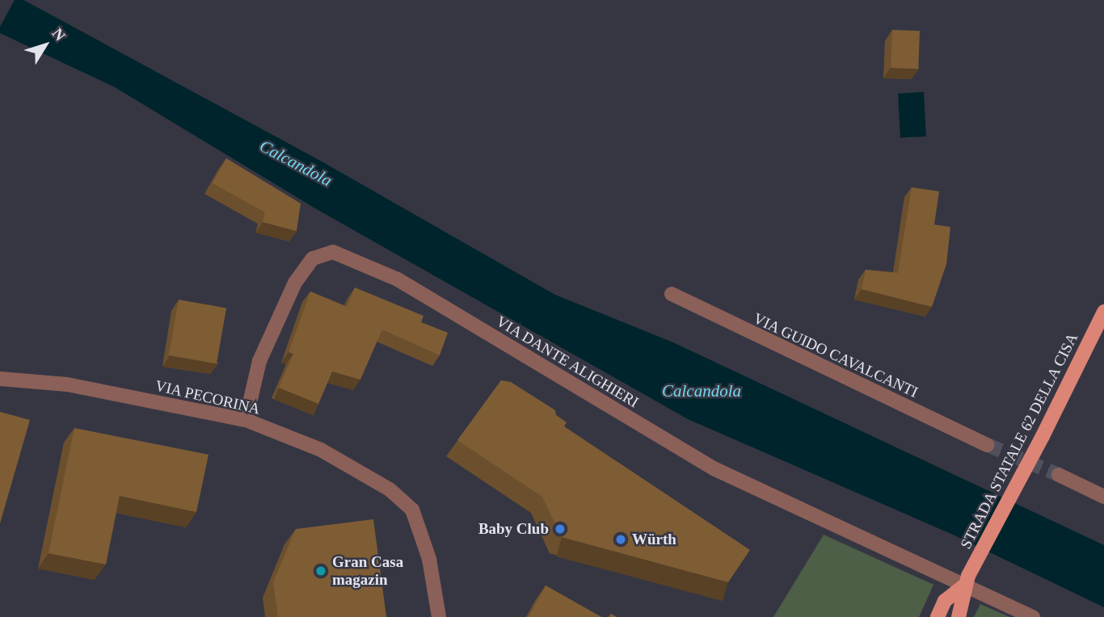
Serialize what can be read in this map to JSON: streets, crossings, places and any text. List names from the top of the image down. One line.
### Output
{"streets":{"main road":["STRADA STATALE 62 DELLA CISA"],"street":["VIA GUIDO CAVALCANTI","VIA DANTE ALIGHIERI","VIA PECORINA"]},"crossings":[["VIA DANTE ALIGHIERI","VIA PECORINA"],["VIA DANTE ALIGHIERI","STRADA STATALE 62 DELLA CISA"]],"water":["Calcandola"],"places":["Baby Club","Würth","Gran Casa magazin"],"north":"top right"}
